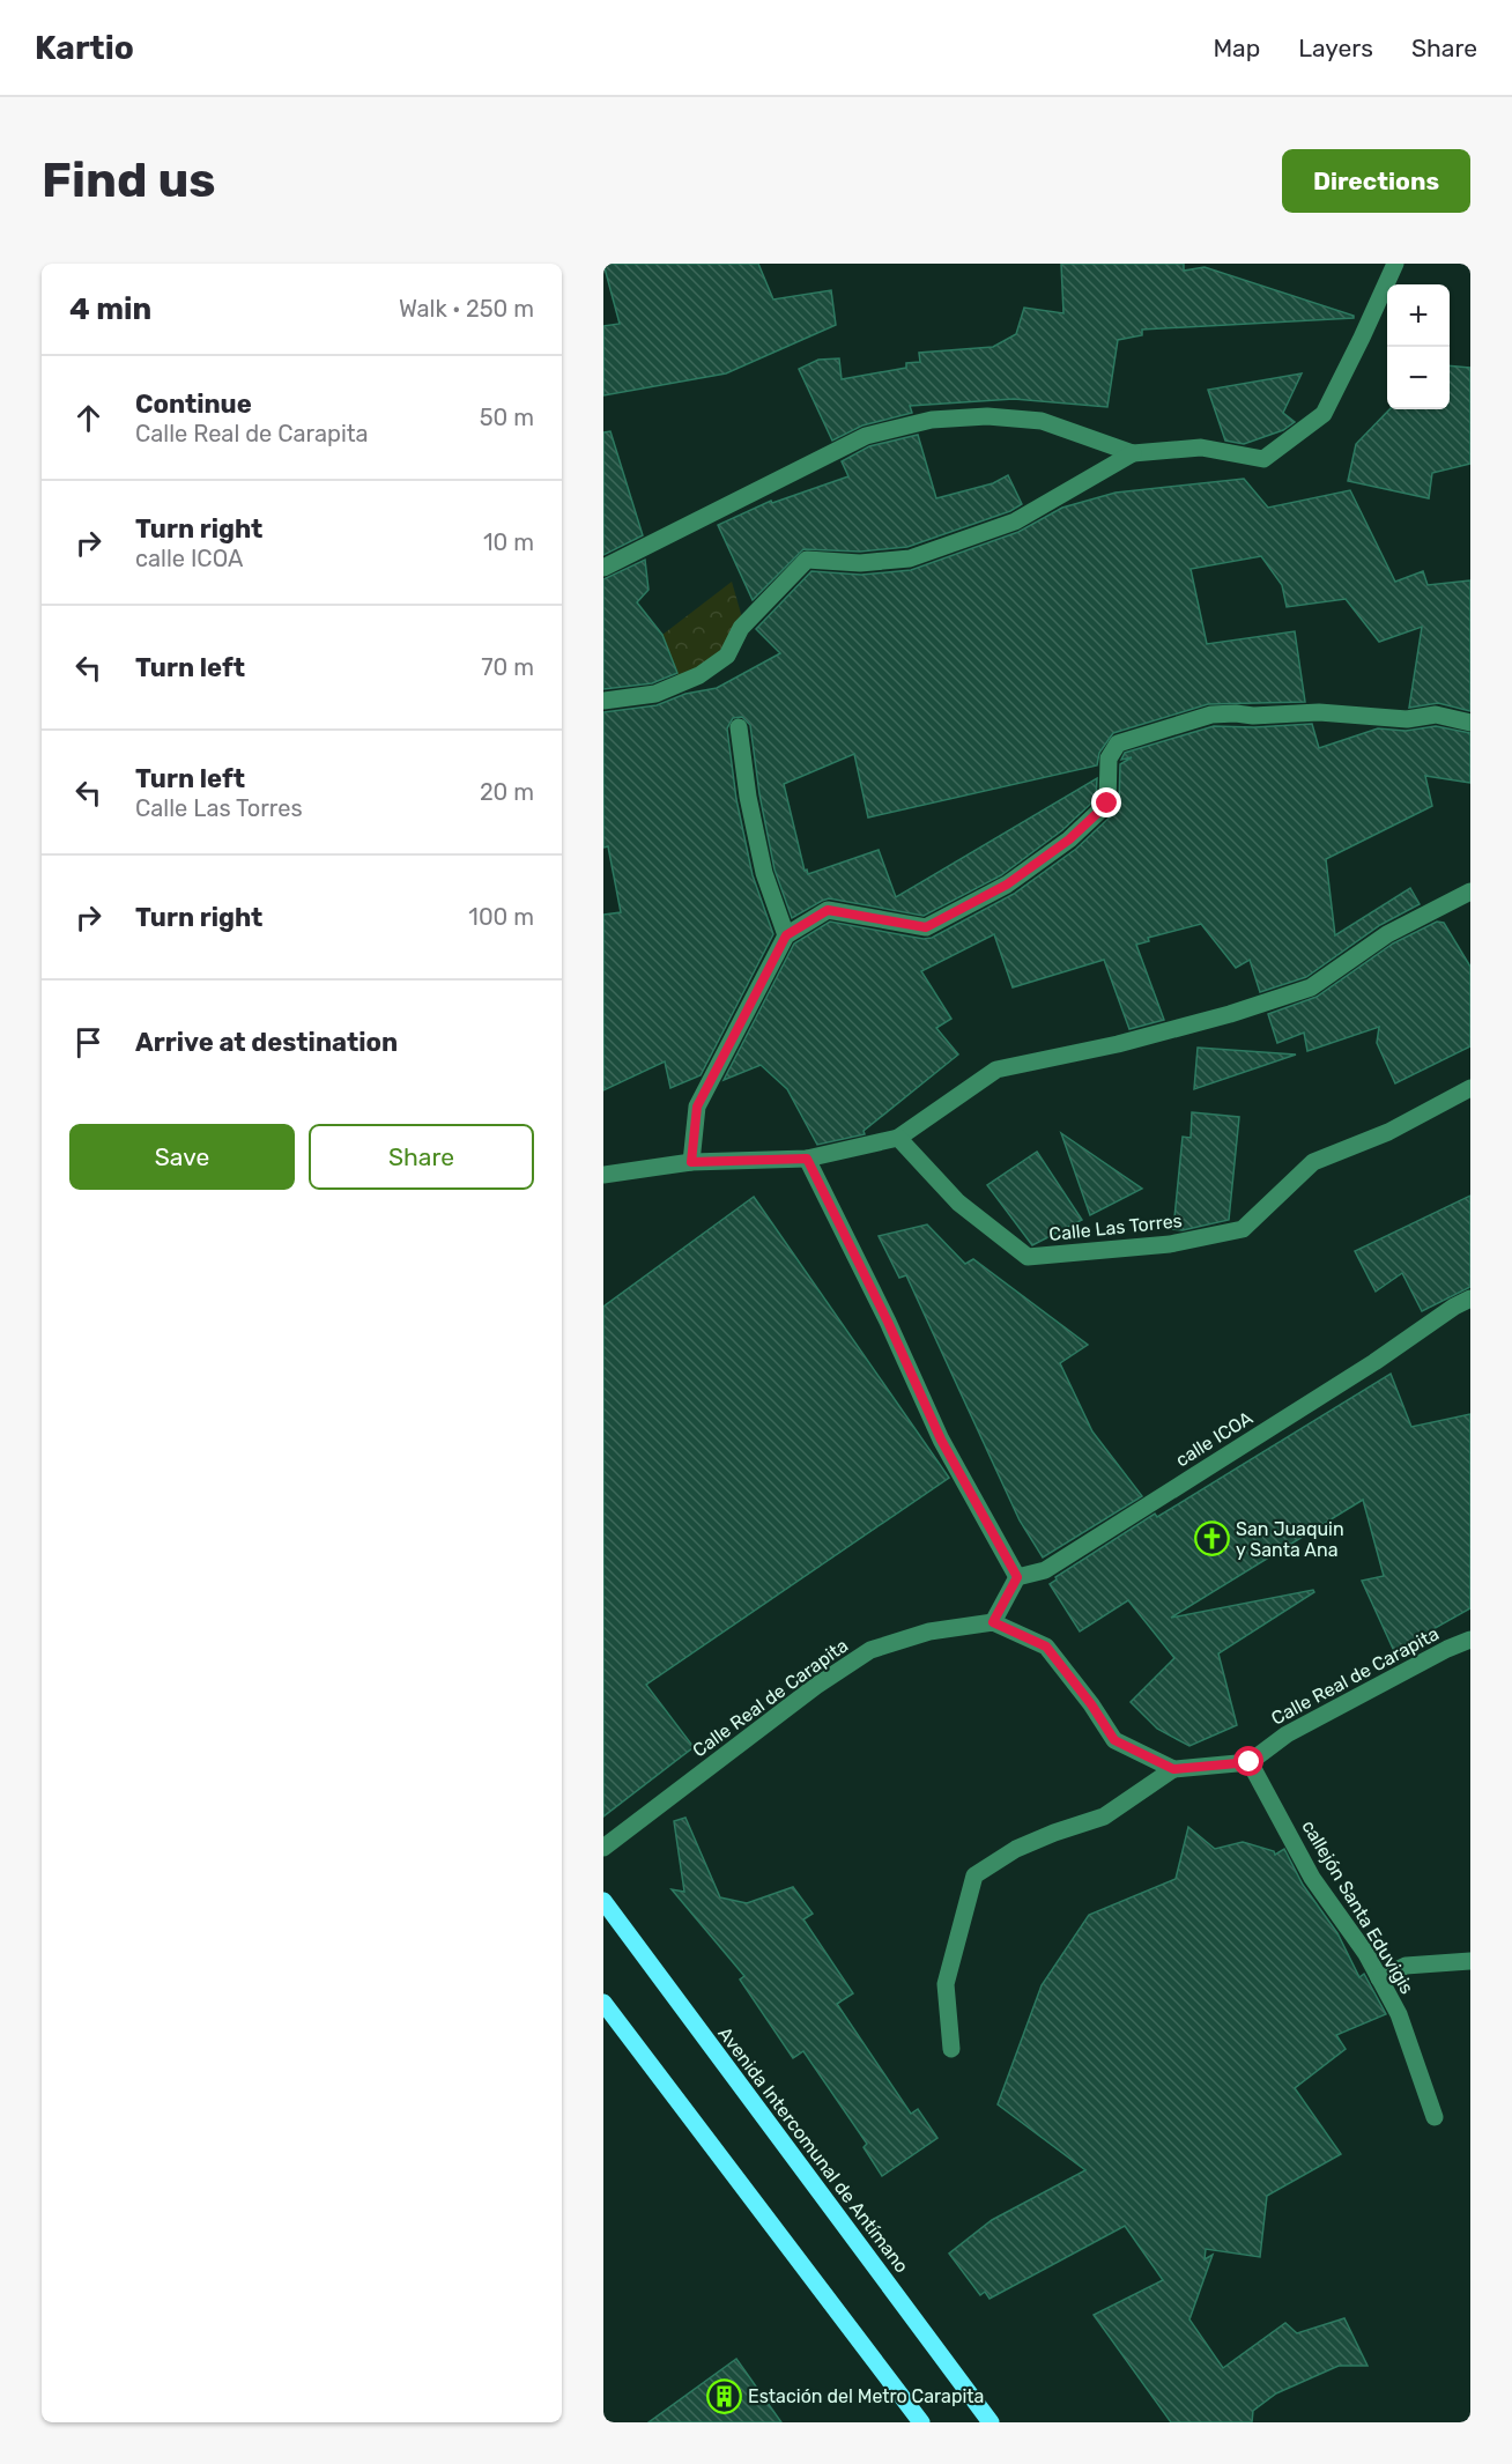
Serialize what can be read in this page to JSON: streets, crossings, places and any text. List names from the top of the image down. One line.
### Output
{"streets":{"main road":["Avenida Intercomunal de Antímano"],"street":["Calle Las Torres","calle ICOA","Calle Real de Carapita","callejón Santa Eduvigis"]},"crossings":[["Calle Real de Carapita","callejón Santa Eduvigis"]],"places":{"church":["San Juaquin y Santa Ana"],"building":["Estación del Metro Carapita"]},"page":{"header":"Kartio","nav":["Map","Layers","Share"],"buttons":["Directions",["Save","Share"]],"title":"Find us","heading":["4 min","Walk · 250 m"],"map_buttons":["+","−"],"list":[["Continue","Calle Real de Carapita","50 m"],["Turn right","calle ICOA","10 m"],["Turn left","70 m"],["Turn left","Calle Las Torres","20 m"],["Turn right","100 m"],"Arrive at destination"]}}
